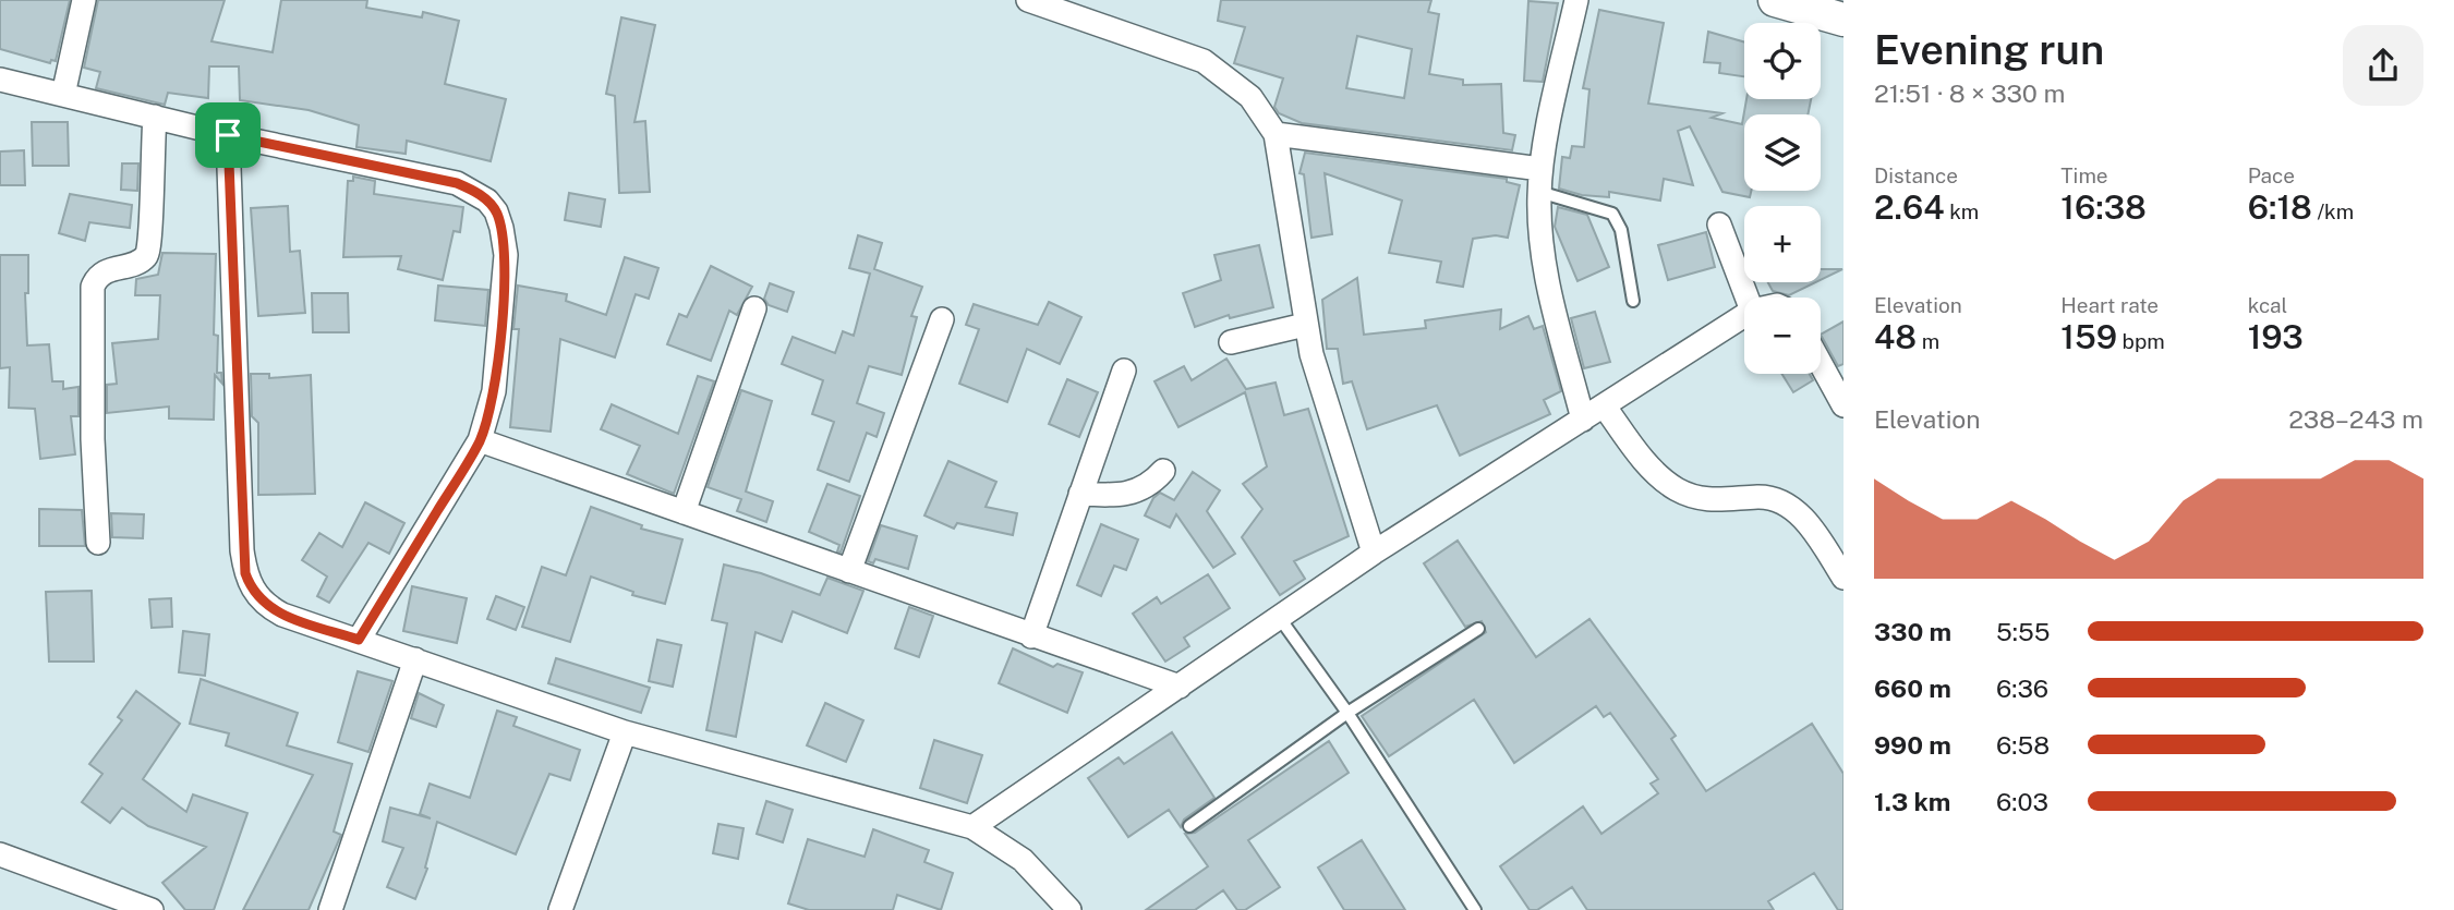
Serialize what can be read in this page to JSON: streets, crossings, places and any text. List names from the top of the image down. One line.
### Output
{"page":{"heading":["Evening run","21:51 · 8 × 330 m"],"map_buttons":["+","−"],"stats":[["Distance","2.64 km"],["Time","16:38"],["Pace","6:18 /km"],["Elevation","48 m"],["Heart rate","159 bpm"],["kcal","193"]],"chart":["Elevation","238–243 m"],"list":[{"name":"330 m","note":"5:55"},{"name":"660 m","note":"6:36"},{"name":"990 m","note":"6:58"},{"name":"1.3 km","note":"6:03"}]}}
